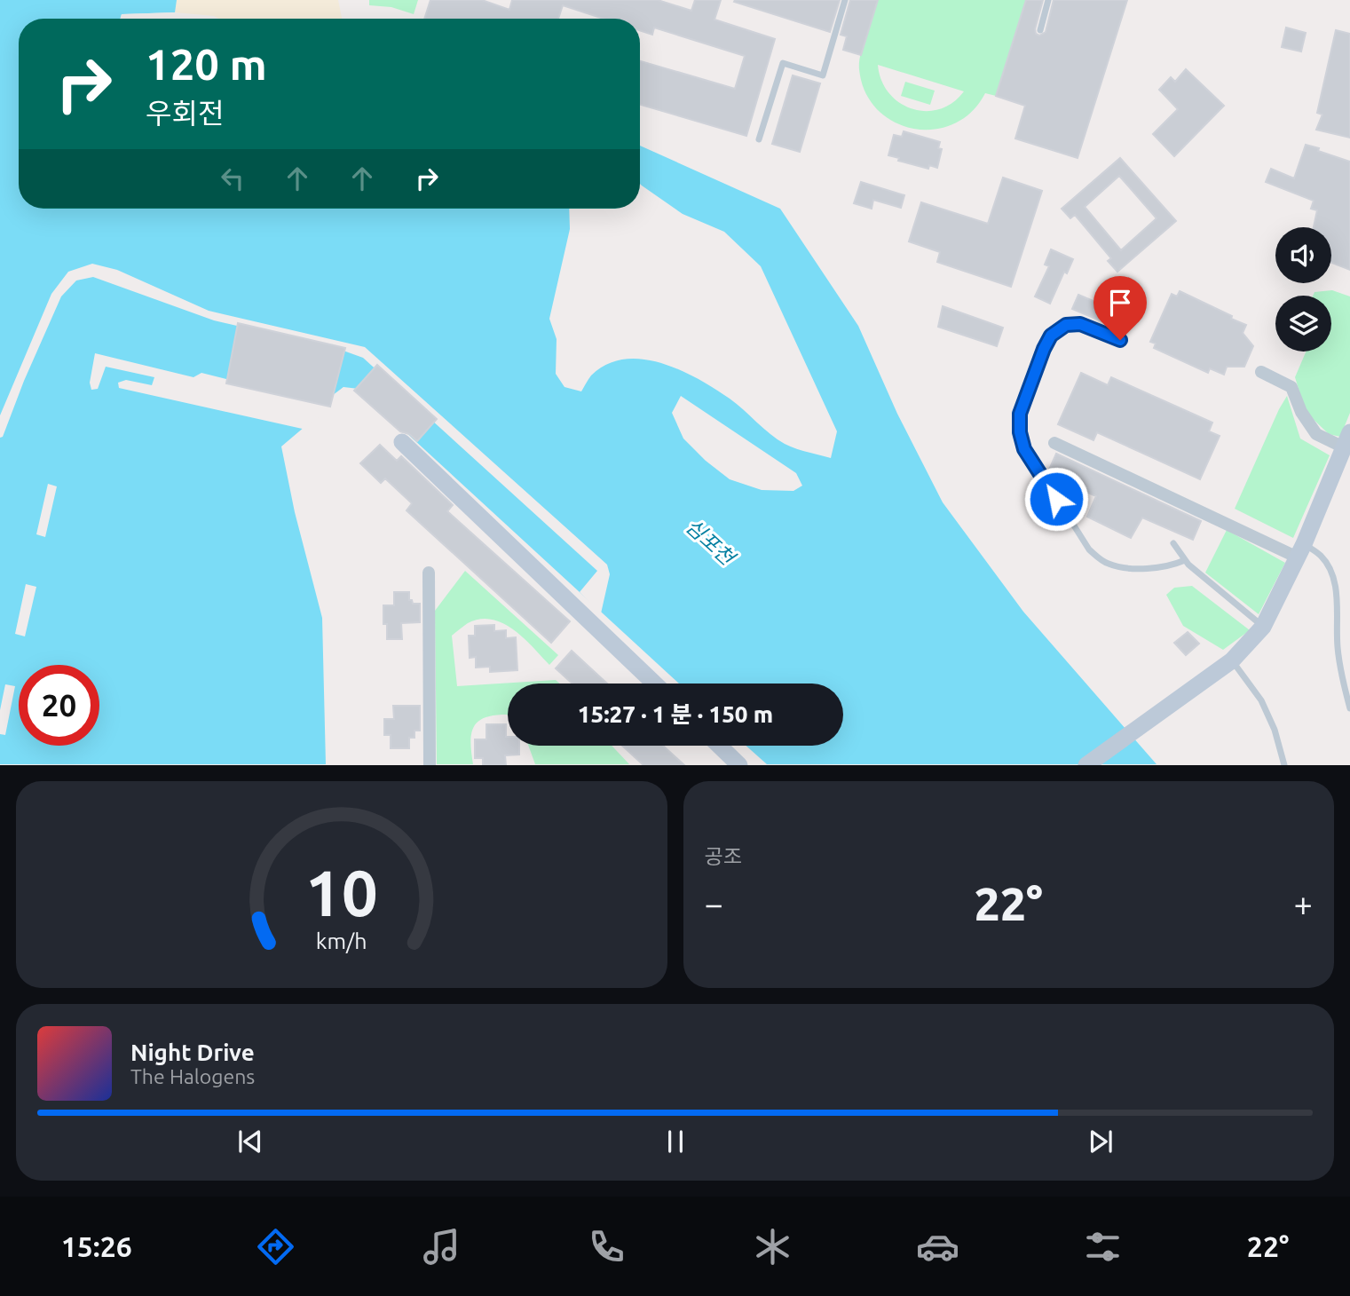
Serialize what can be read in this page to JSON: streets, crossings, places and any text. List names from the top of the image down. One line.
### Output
{"water":["심포천"],"page":{"turn":["120 m","우회전"],"limit":"20","trip":"15:27 · 1 분 · 150 m","tile":"공조","heat":["−","22°","+"],"song":["Night Drive","The Halogens"],"tabs":["15:26","22°"],"gauge":["10","km/h"]}}
